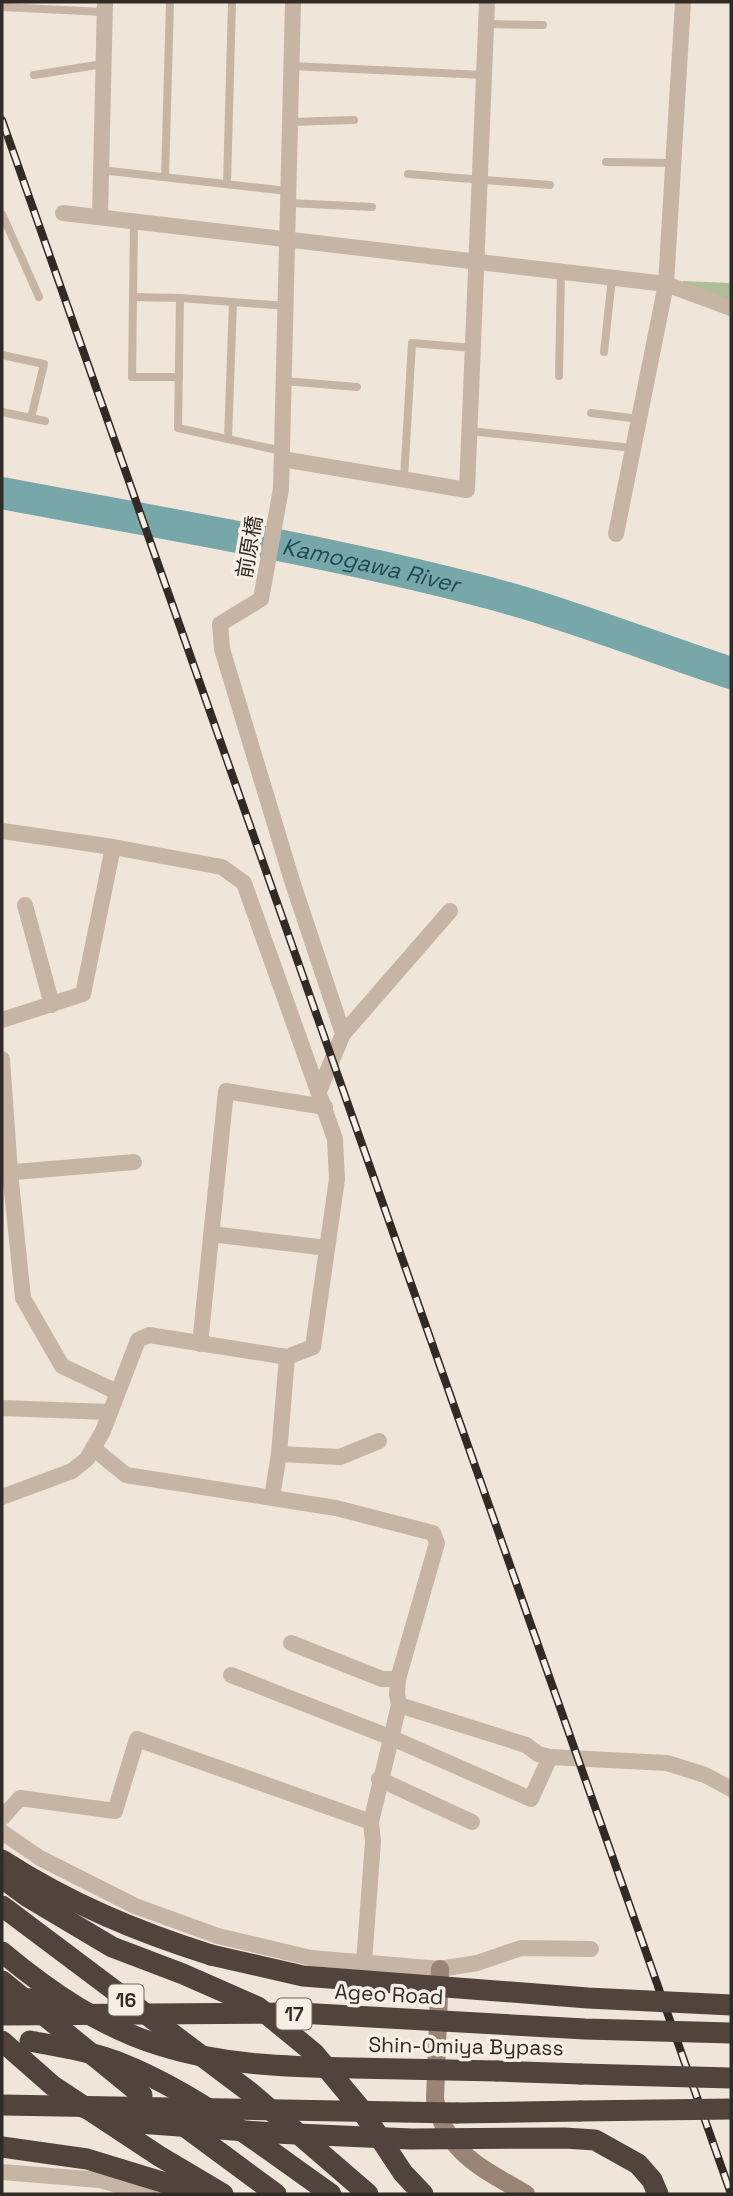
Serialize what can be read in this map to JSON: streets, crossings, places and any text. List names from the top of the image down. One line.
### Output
{"streets":{"highway":["Ageo Road","16","17","Shin-Omiya Bypass"],"street":["前原橋"]},"water":["Kamogawa River"]}
